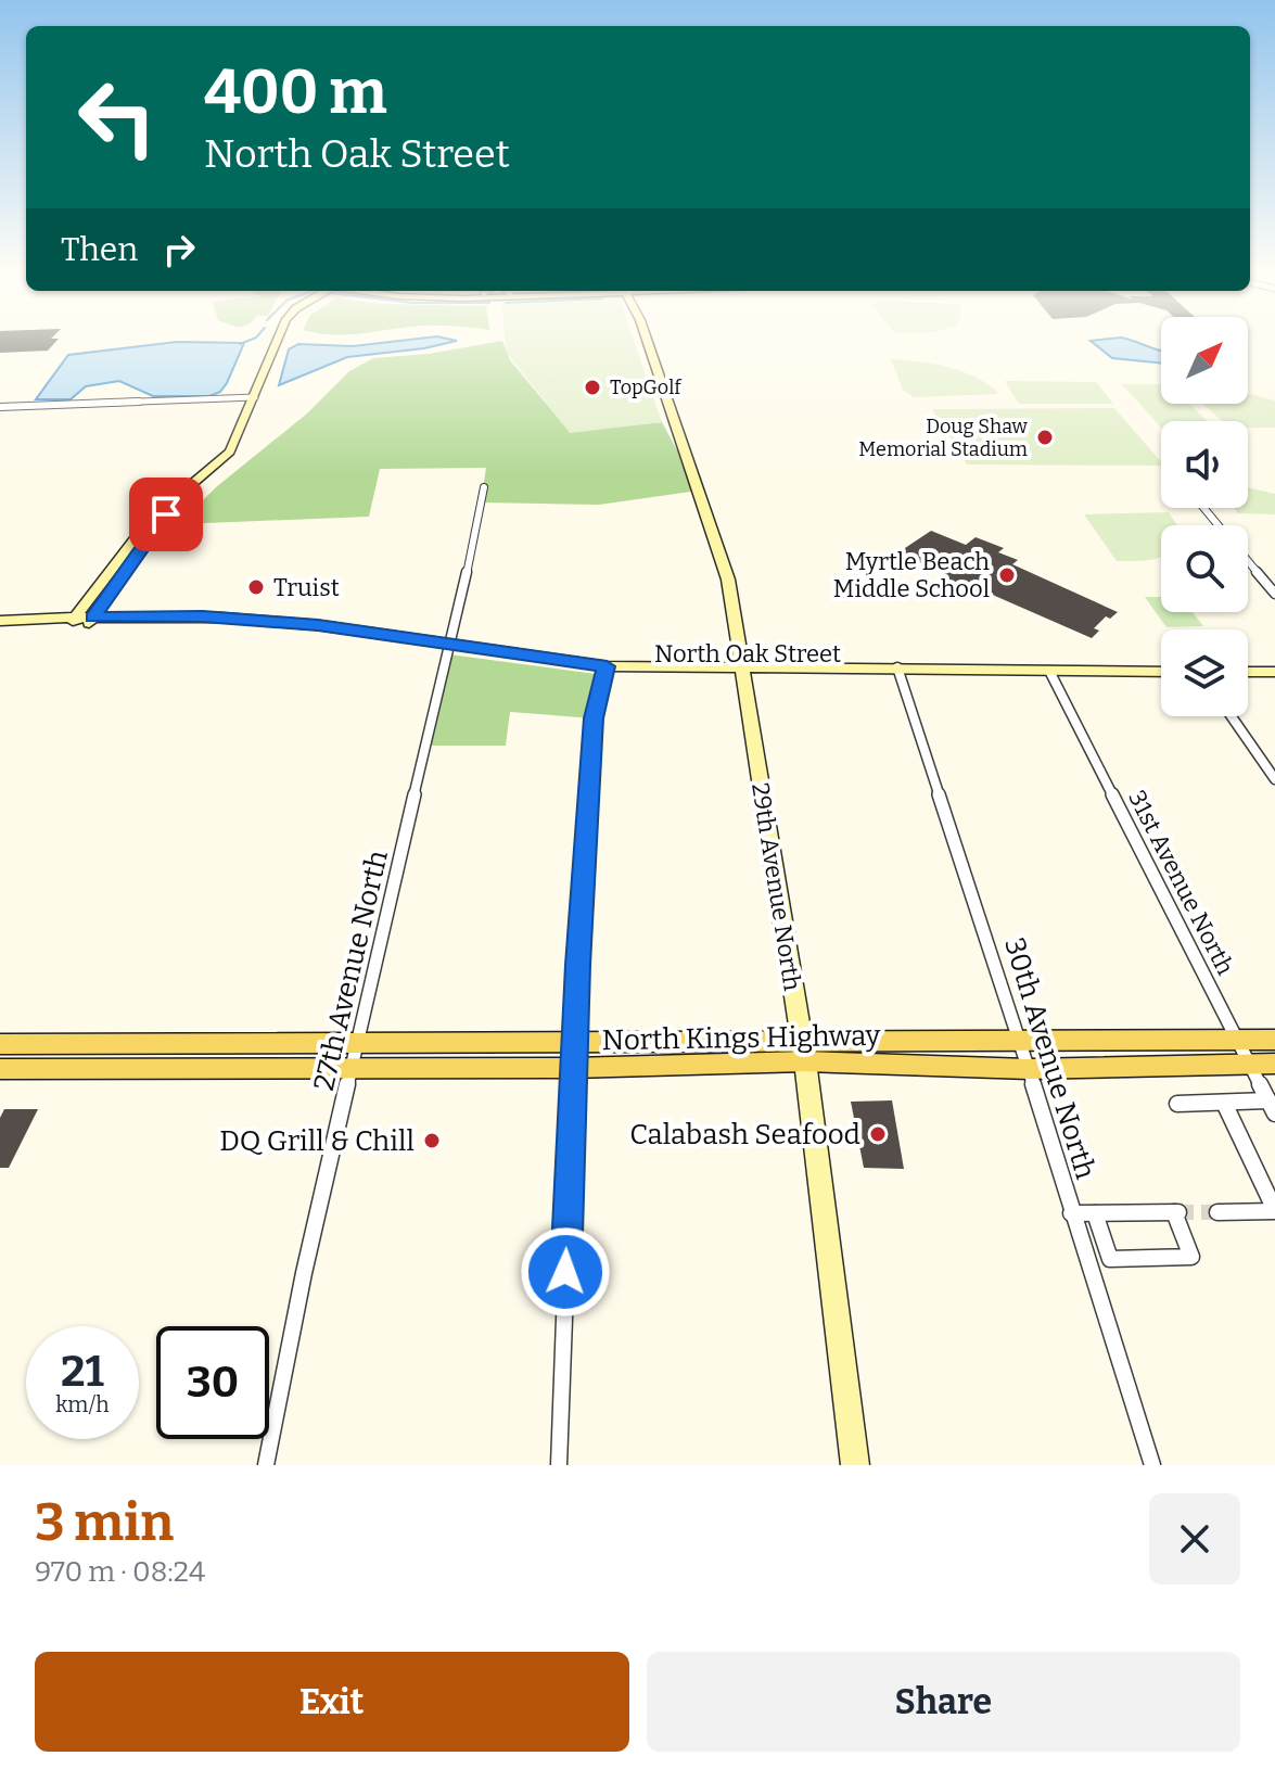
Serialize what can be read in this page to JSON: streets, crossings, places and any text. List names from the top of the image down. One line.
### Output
{"streets":{"main road":["North Oak Street","29th Avenue North","North Kings Highway"],"street":["31st Avenue North","27th Avenue North","30th Avenue North"]},"crossings":[["North Oak Street","31st Avenue North"],["North Oak Street","29th Avenue North"],["North Oak Street","27th Avenue North"],["North Oak Street","30th Avenue North"],["31st Avenue North","North Kings Highway"],["29th Avenue North","North Kings Highway"],["27th Avenue North","North Kings Highway"],["North Kings Highway","30th Avenue North"]],"places":["TopGolf","Doug Shaw Memorial Stadium","Myrtle Beach Middle School","Truist","Calabash Seafood","DQ Grill & Chill"],"north":"top right","page":{"turn":["400 m","North Oak Street"],"then":"Then","speed":"21 km/h","limit":"30","heading":["3 min","970 m · 08:24"],"buttons":["Exit","Share"]}}
